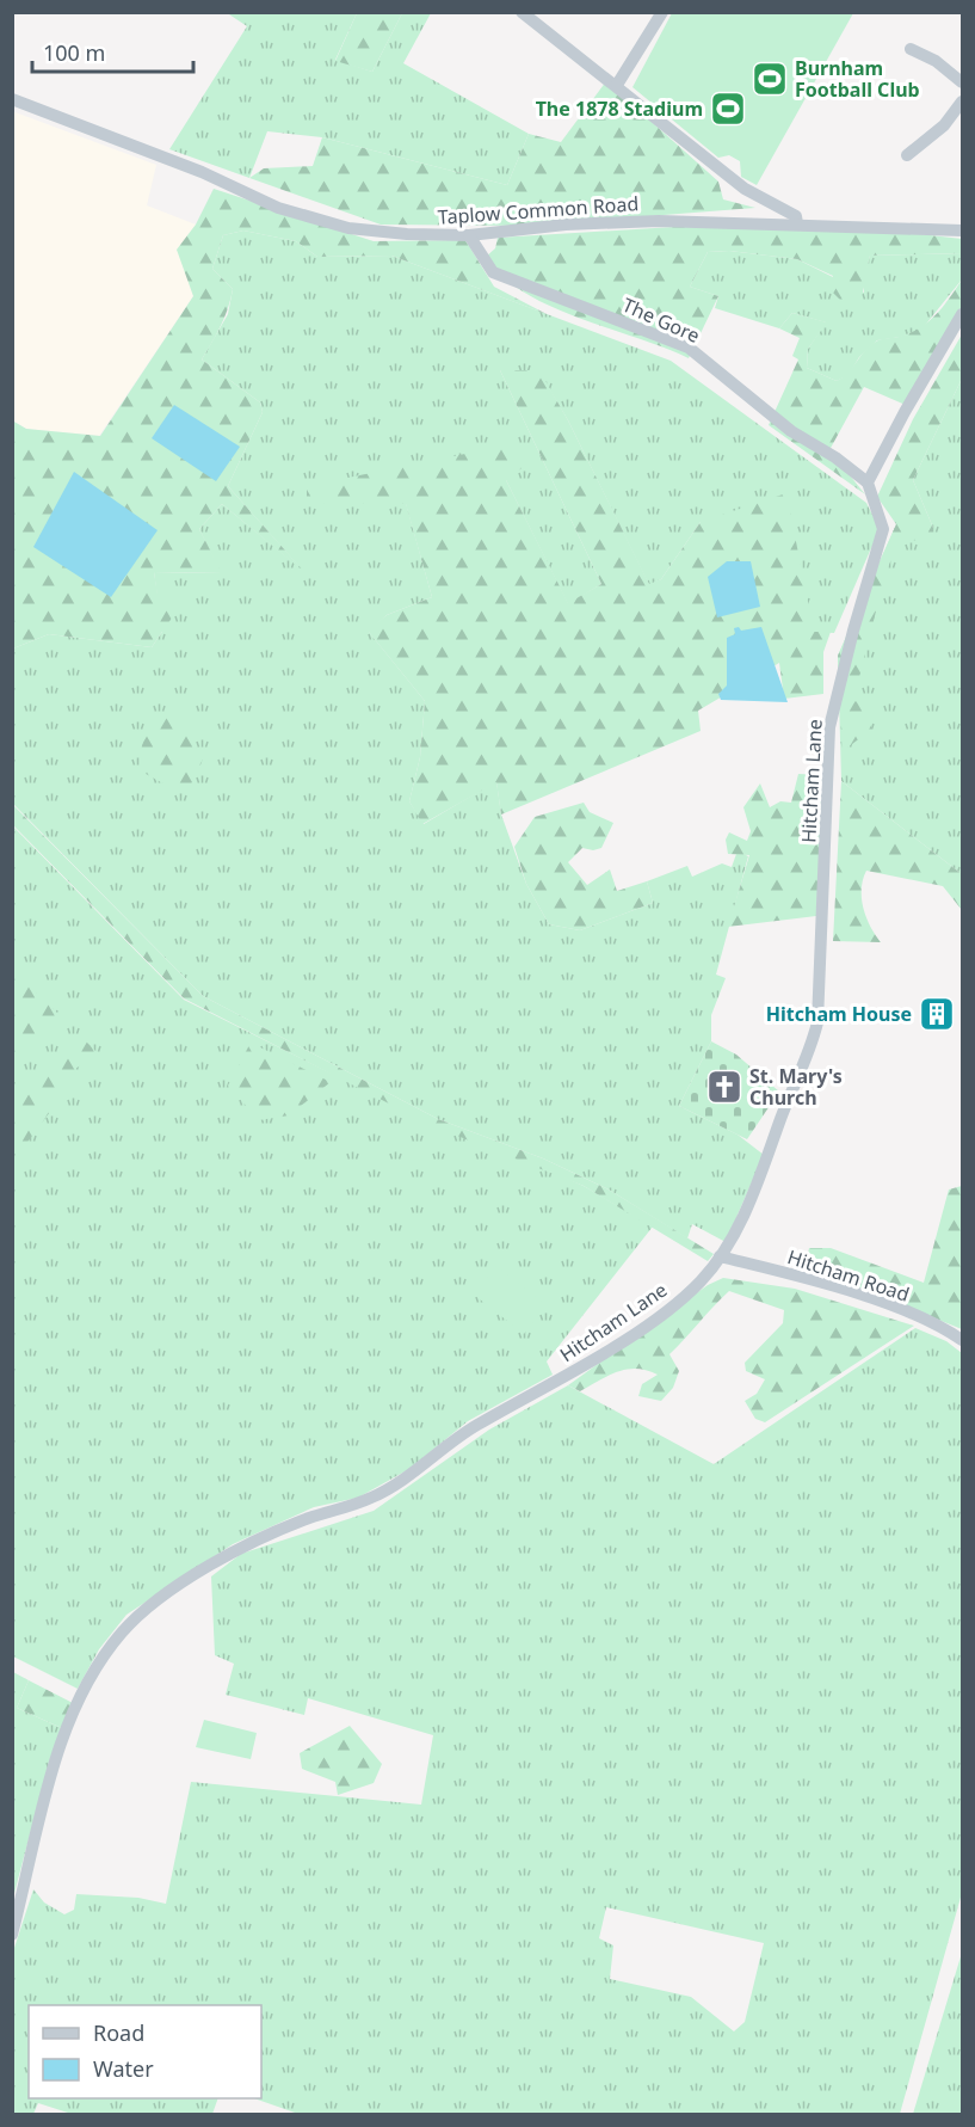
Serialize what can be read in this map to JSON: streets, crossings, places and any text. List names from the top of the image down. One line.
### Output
{"streets":{"street":["Taplow Common Road","The Gore","Hitcham Lane","Hitcham Road"]},"crossings":[["Taplow Common Road","The Gore"],["The Gore","Hitcham Lane"],["Hitcham Lane","Hitcham Road"]],"places":{"sports":["Burnham Football Club","The 1878 Stadium"],"building":["Hitcham House"],"church":["St. Mary's Church"]},"legend":["Road","Water"],"scale_bar":"100 m"}
